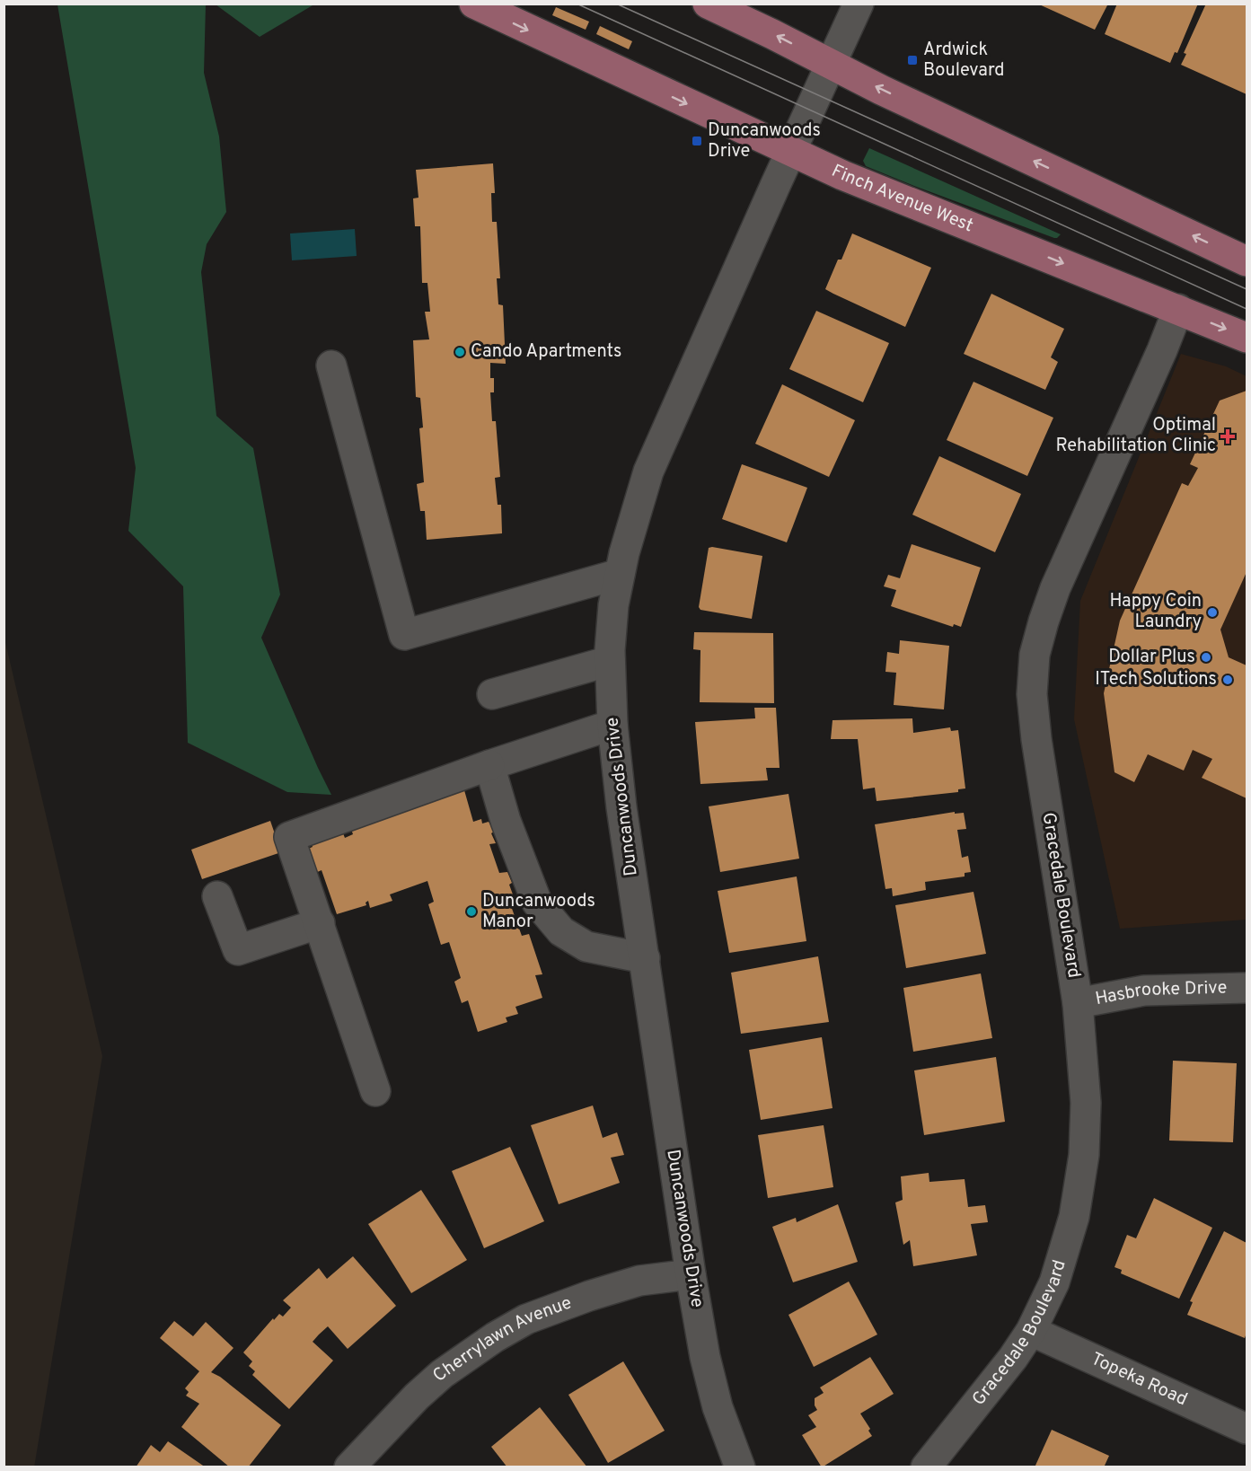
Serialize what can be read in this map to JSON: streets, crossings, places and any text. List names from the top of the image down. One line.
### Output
{"streets":{"main road":["Finch Avenue West"],"street":["Duncanwoods Drive","Gracedale Boulevard","Hasbrooke Drive","Cherrylawn Avenue","Topeka Road"]},"crossings":[["Finch Avenue West","Duncanwoods Drive"],["Finch Avenue West","Gracedale Boulevard"],["Duncanwoods Drive","Cherrylawn Avenue"],["Gracedale Boulevard","Hasbrooke Drive"],["Gracedale Boulevard","Topeka Road"]],"places":{"transit":["Ardwick Boulevard","Duncanwoods Drive"],"other":["Cando Apartments","Happy Coin Laundry","Dollar Plus","ITech Solutions","Duncanwoods Manor"],"health":["Optimal Rehabilitation Clinic"]}}
